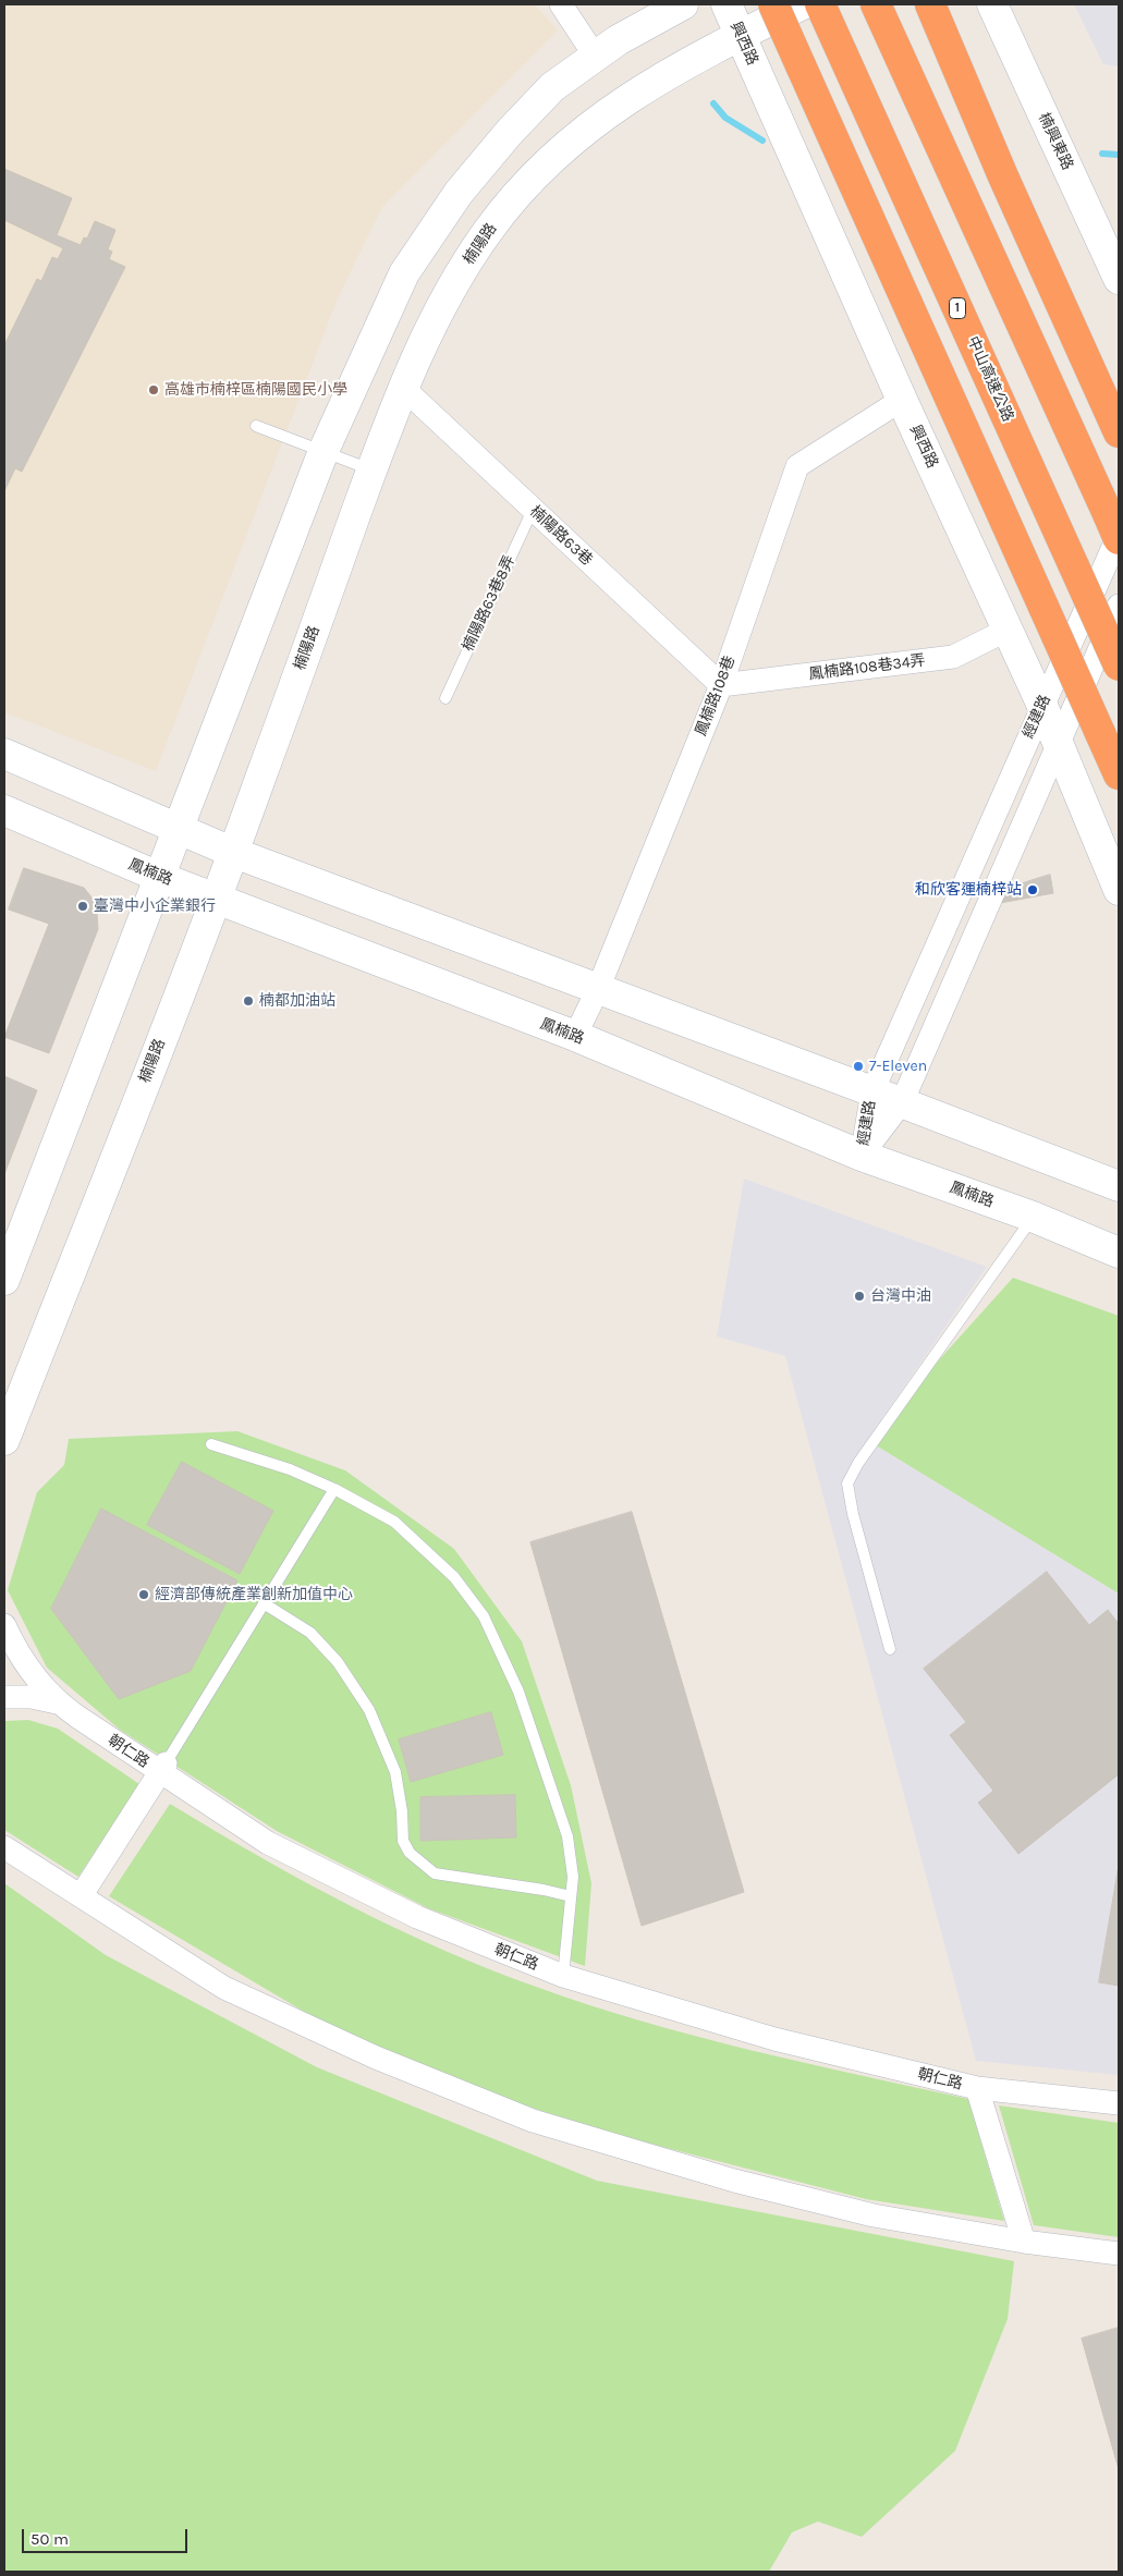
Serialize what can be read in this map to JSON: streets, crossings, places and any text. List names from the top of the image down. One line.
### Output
{"streets":{"highway":["1","中山高速公路"],"street":["興西路","楠興東路","楠陽路","楠陽路63巷","鳳楠路108巷34弄","鳳楠路108巷","經建路","鳳楠路","朝仁路"],"lane":["楠陽路63巷8弄"]},"crossings":[["興西路","楠陽路"],["興西路","鳳楠路108巷34弄"],["興西路","鳳楠路108巷"],["興西路","經建路"],["楠陽路","楠陽路63巷"],["楠陽路","鳳楠路"],["楠陽路63巷","楠陽路63巷8弄"],["楠陽路63巷","鳳楠路108巷34弄"],["楠陽路63巷","鳳楠路108巷"],["鳳楠路108巷34弄","鳳楠路108巷"],["鳳楠路108巷","鳳楠路"],["經建路","鳳楠路"]],"places":["高雄市楠梓區楠陽國民小學","和欣客運楠梓站","臺灣中小企業銀行","楠都加油站","7-Eleven","台灣中油","經濟部傳統產業創新加值中心"],"scale_bar":"50 m"}
